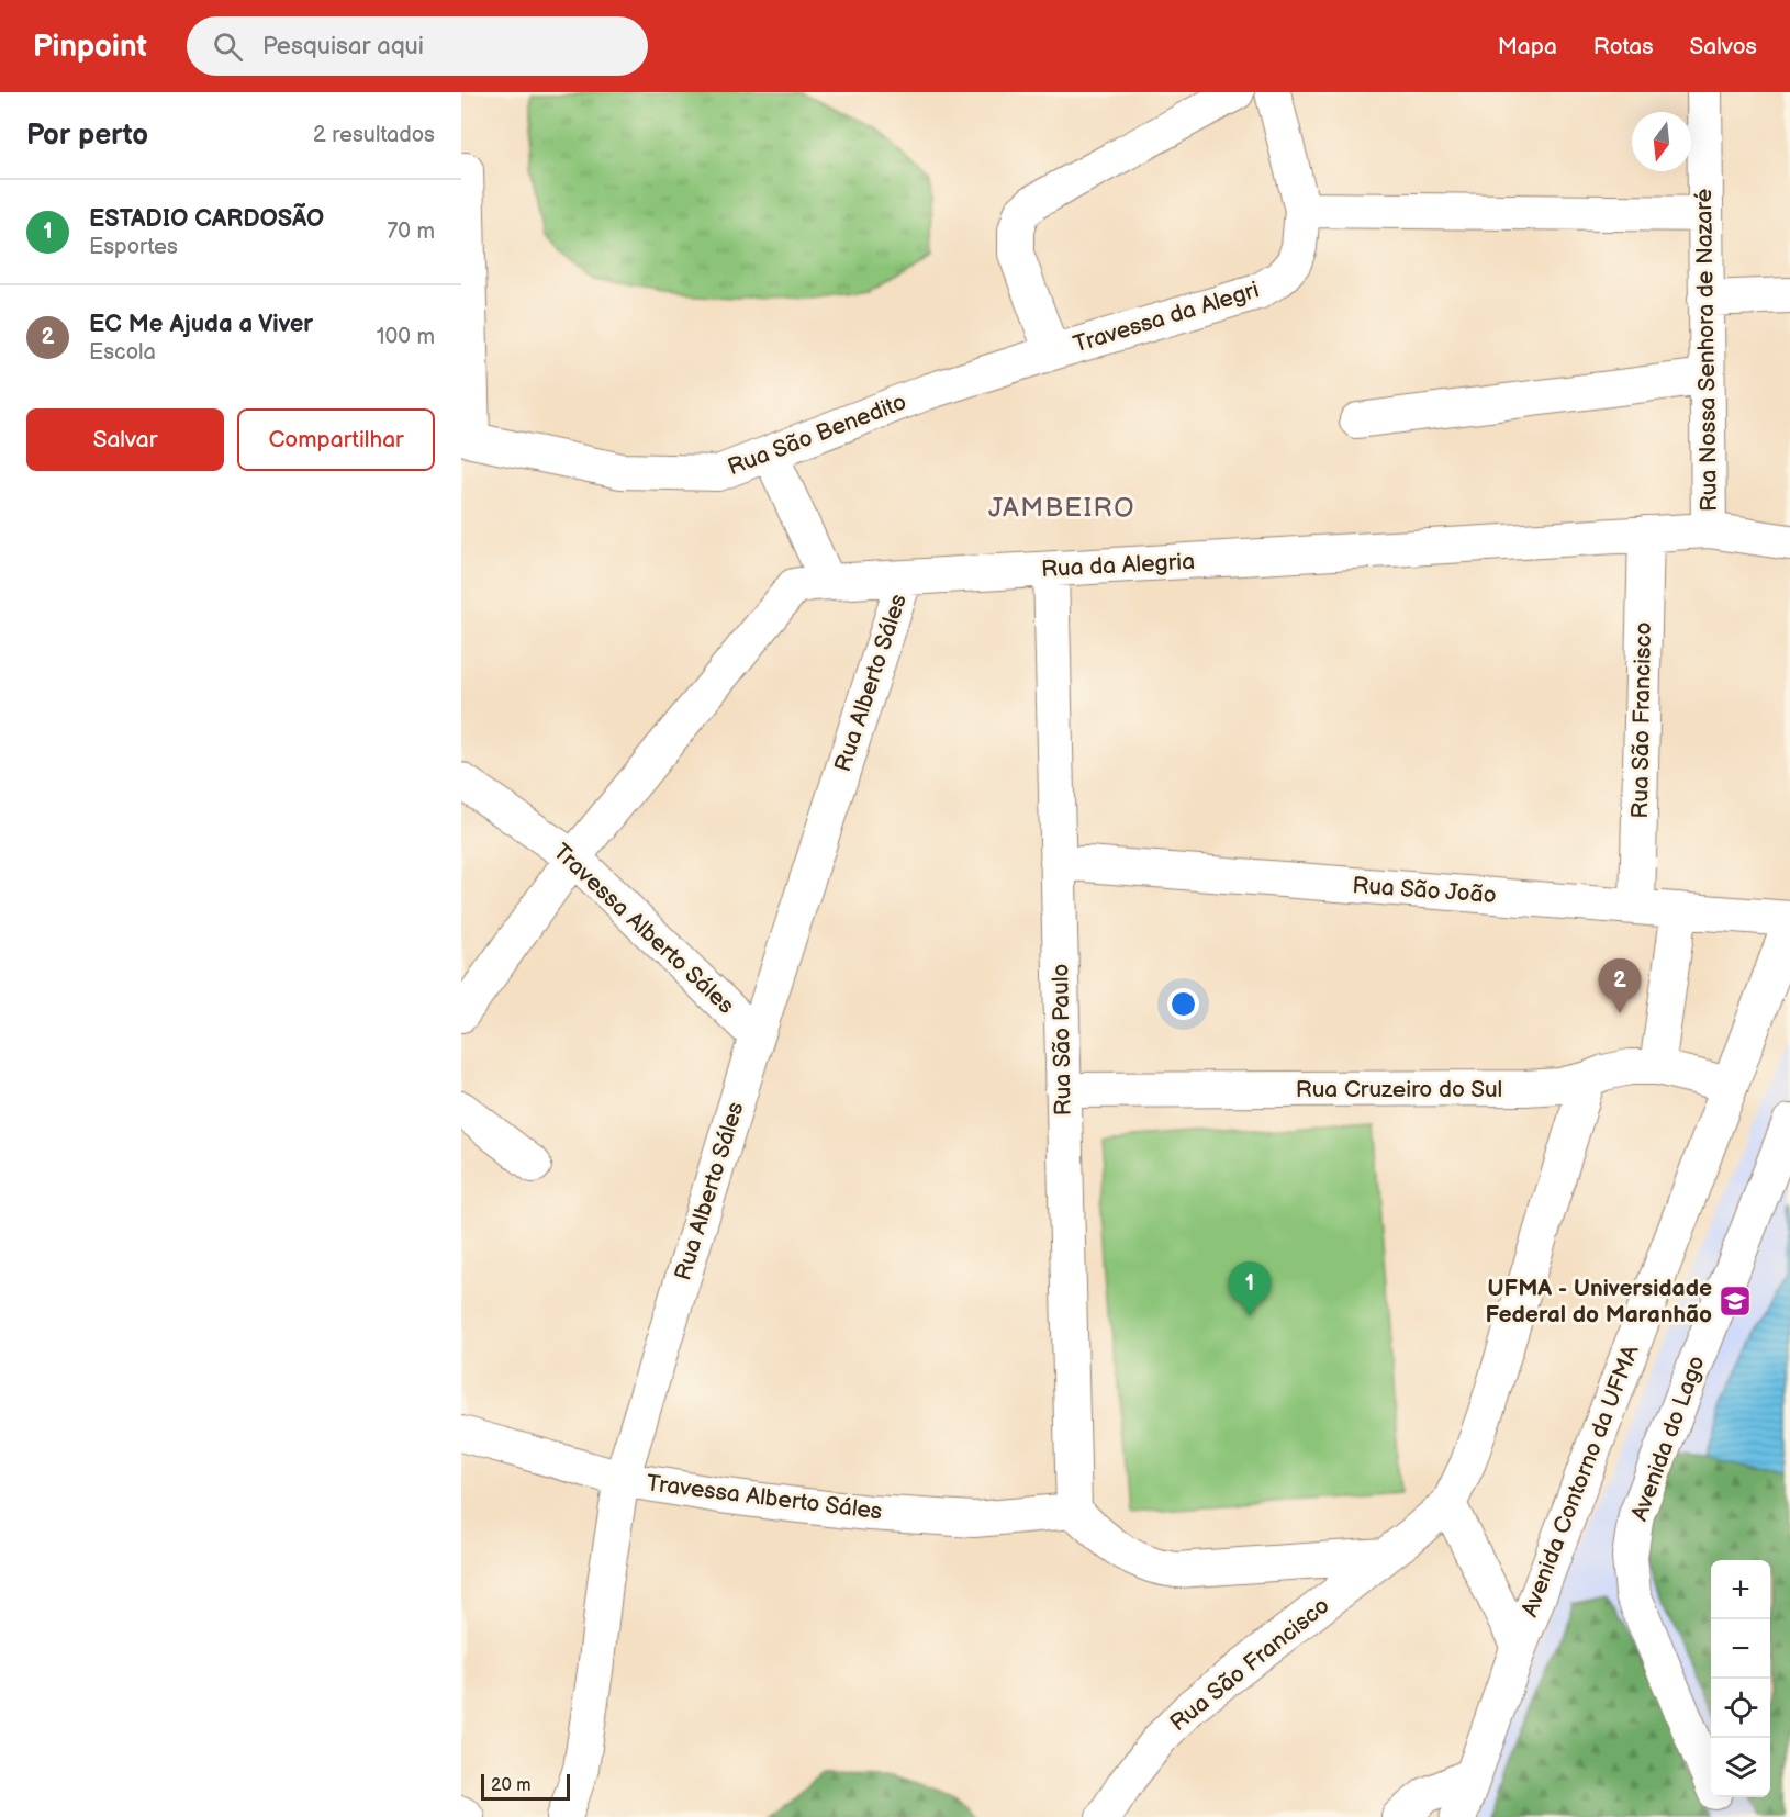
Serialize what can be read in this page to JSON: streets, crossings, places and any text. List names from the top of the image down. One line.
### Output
{"streets":{"main road":["Avenida Contorno da UFMA"],"street":["Travessa da Alegri","Rua Nossa Senhora de Nazaré","Rua São Benedito","Rua da Alegria","Rua Alberto Sáles","Rua São Francisco","Rua São João","Travessa Alberto Sáles","Rua São Paulo","Rua Cruzeiro do Sul","Avenida do Lago"]},"crossings":[["Travessa da Alegri","Rua São Benedito"],["Rua Nossa Senhora de Nazaré","Rua da Alegria"],["Rua da Alegria","Rua Alberto Sáles"],["Rua da Alegria","Rua São Francisco"],["Rua da Alegria","Travessa Alberto Sáles"],["Rua da Alegria","Rua São Paulo"],["Rua Alberto Sáles","Travessa Alberto Sáles"],["Rua São Francisco","Rua São João"],["Rua São Francisco","Travessa Alberto Sáles"],["Rua São Francisco","Rua São Paulo"],["Rua São Francisco","Rua Cruzeiro do Sul"],["Rua São João","Rua São Paulo"],["Travessa Alberto Sáles","Rua São Paulo"],["Rua São Paulo","Rua Cruzeiro do Sul"],["Rua Cruzeiro do Sul","Avenida Contorno da UFMA"]],"districts":["JAMBEIRO"],"places":{"school or university":["UFMA - Universidade Federal do Maranhão"]},"scale_bar":"20 m","north":"bottom","page":{"header":"Pinpoint","search":"Pesquisar aqui","nav":["Mapa","Rotas","Salvos"],"heading":["Por perto","2 resultados"],"list":[{"mark":"1","name":"ESTADIO CARDOSÃO","note":"Esportes","value":"70 m"},{"mark":"2","name":"EC Me Ajuda a Viver","note":"Escola","value":"100 m"}],"buttons":["Salvar","Compartilhar"],"pins":["2","1"],"map_buttons":["+","−"],"scale":"20 m"}}
